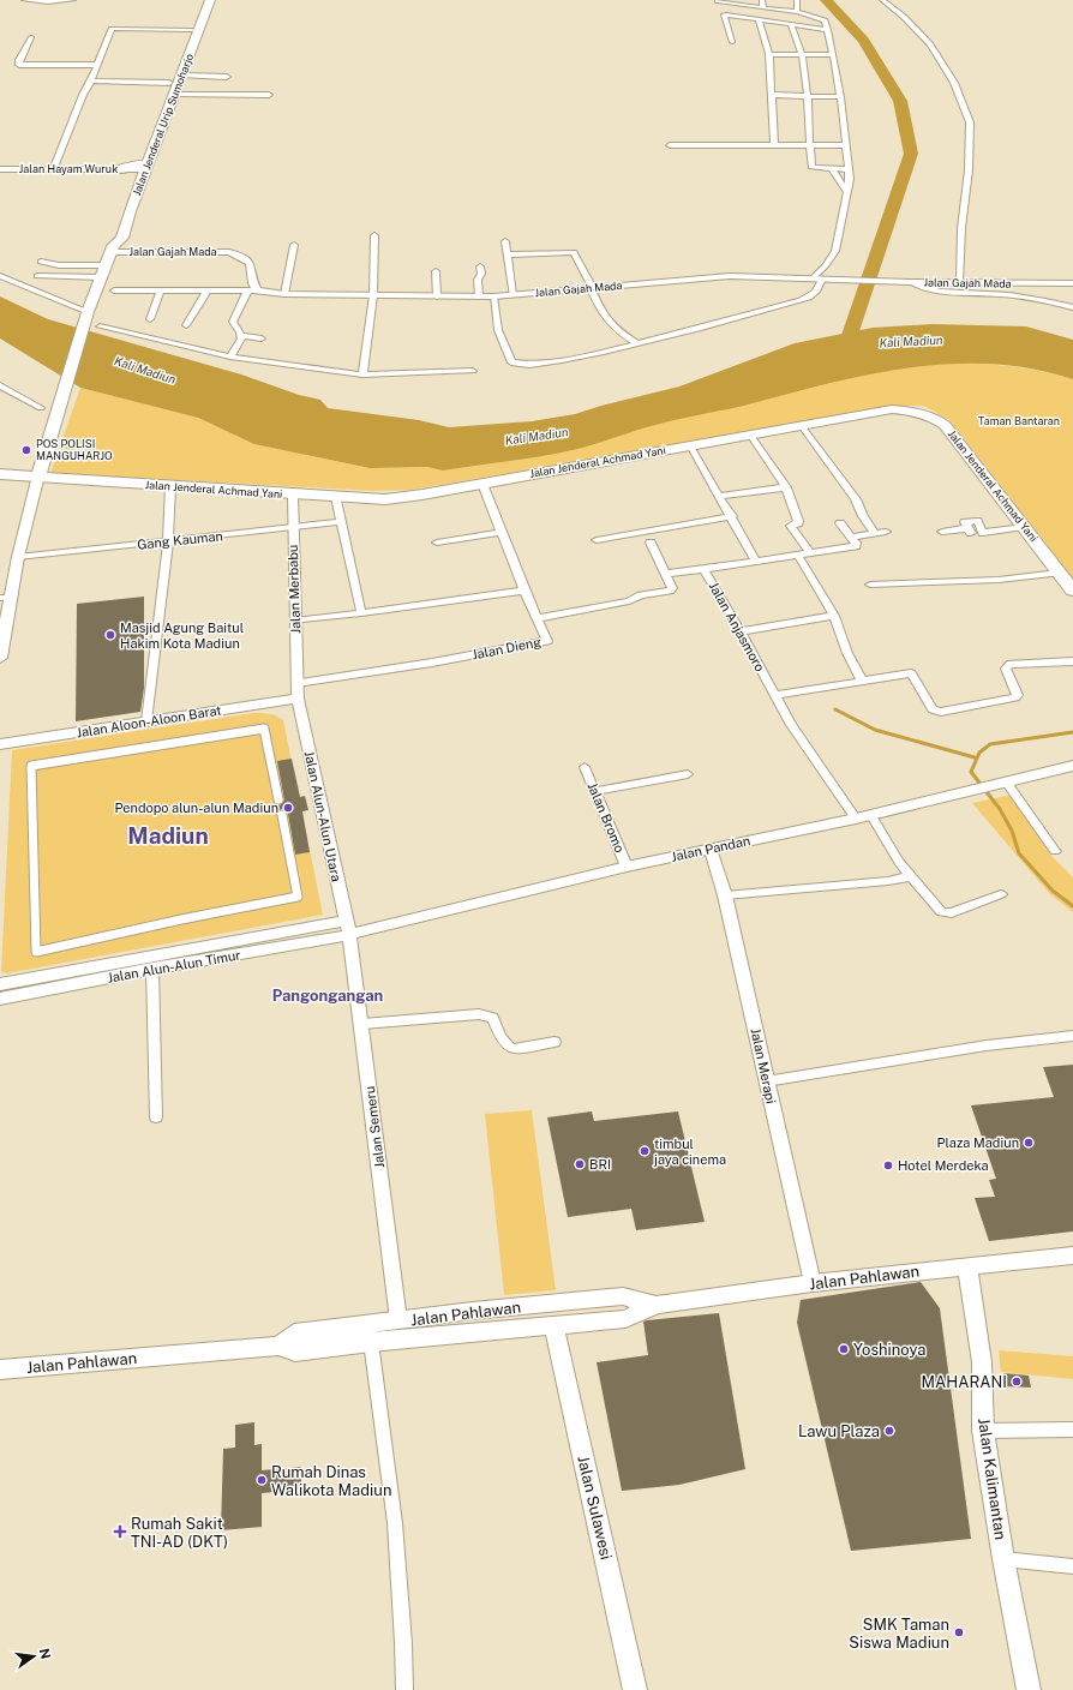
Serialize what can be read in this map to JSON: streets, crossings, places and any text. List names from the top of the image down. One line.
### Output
{"streets":{"highway":["Jalan Jenderal Urip Sumoharjo","Jalan Jenderal Achmad Yani"],"main road":["Jalan Hayam Wuruk","Jalan Pahlawan","Jalan Kalimantan","Jalan Sulawesi"],"street":["Jalan Gajah Mada","Gang Kauman","Jalan Merbabu","Jalan Anjasmoro","Jalan Dieng","Jalan Aloon-Aloon Barat","Jalan Alun-Alun Utara","Jalan Bromo","Jalan Pandan","Jalan Alun-Alun Timur","Jalan Merapi","Jalan Semeru"]},"crossings":[["Jalan Jenderal Urip Sumoharjo","Jalan Gajah Mada"],["Jalan Jenderal Urip Sumoharjo","Jalan Jenderal Achmad Yani"],["Jalan Jenderal Achmad Yani","Jalan Merbabu"],["Jalan Jenderal Achmad Yani","Jalan Dieng"],["Gang Kauman","Jalan Merbabu"],["Jalan Merbabu","Jalan Dieng"],["Jalan Merbabu","Jalan Aloon-Aloon Barat"],["Jalan Merbabu","Jalan Alun-Alun Utara"],["Jalan Anjasmoro","Jalan Pandan"],["Jalan Aloon-Aloon Barat","Jalan Alun-Alun Utara"],["Jalan Alun-Alun Utara","Jalan Pandan"],["Jalan Alun-Alun Utara","Jalan Alun-Alun Timur"],["Jalan Alun-Alun Utara","Jalan Semeru"],["Jalan Bromo","Jalan Pandan"],["Jalan Pandan","Jalan Alun-Alun Timur"],["Jalan Pandan","Jalan Merapi"],["Jalan Pandan","Jalan Semeru"],["Jalan Alun-Alun Timur","Jalan Semeru"],["Jalan Merapi","Jalan Pahlawan"],["Jalan Semeru","Jalan Pahlawan"],["Jalan Pahlawan","Jalan Kalimantan"],["Jalan Pahlawan","Jalan Sulawesi"]],"districts":["Madiun","Pangongangan"],"water":["Kali Madiun"],"parks":["Taman Bantaran"],"places":{"other":["POS POLISI MANGUHARJO","Masjid Agung Baitul Hakim Kota Madiun","Pendopo alun-alun Madiun","Plaza Madiun","timbul jaya cinema","BRI","Hotel Merdeka","Yoshinoya","MAHARANI","Lawu Plaza","Rumah Dinas Walikota Madiun","SMK Taman Siswa Madiun"],"health":["Rumah Sakit TNI-AD (DKT)"]},"north":"right"}
